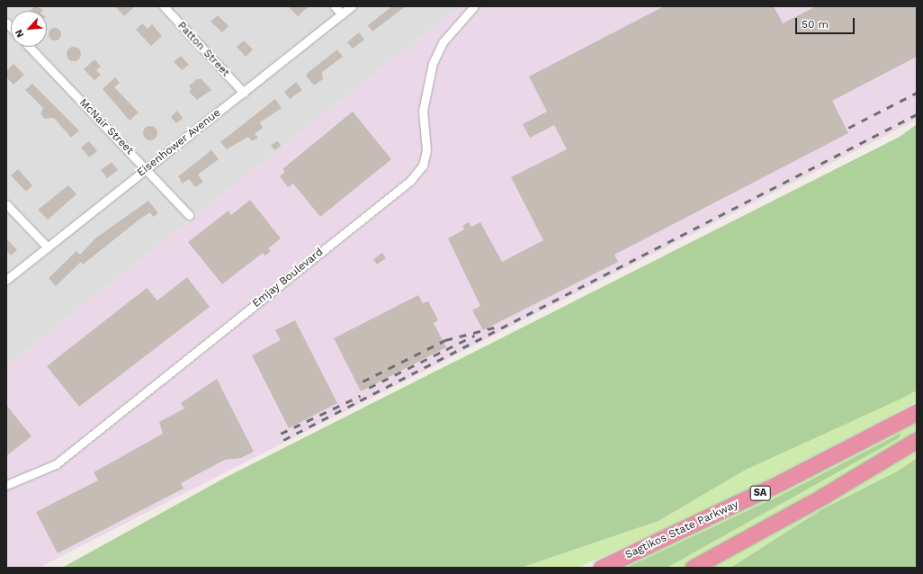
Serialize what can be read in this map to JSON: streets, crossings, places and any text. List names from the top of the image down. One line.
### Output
{"streets":{"highway":["SA","Sagtikos State Parkway"],"street":["Patton Street","McNair Street","Eisenhower Avenue","Emjay Boulevard"]},"crossings":[["Patton Street","Eisenhower Avenue"],["McNair Street","Eisenhower Avenue"]],"scale_bar":"50 m","north":"bottom left"}
